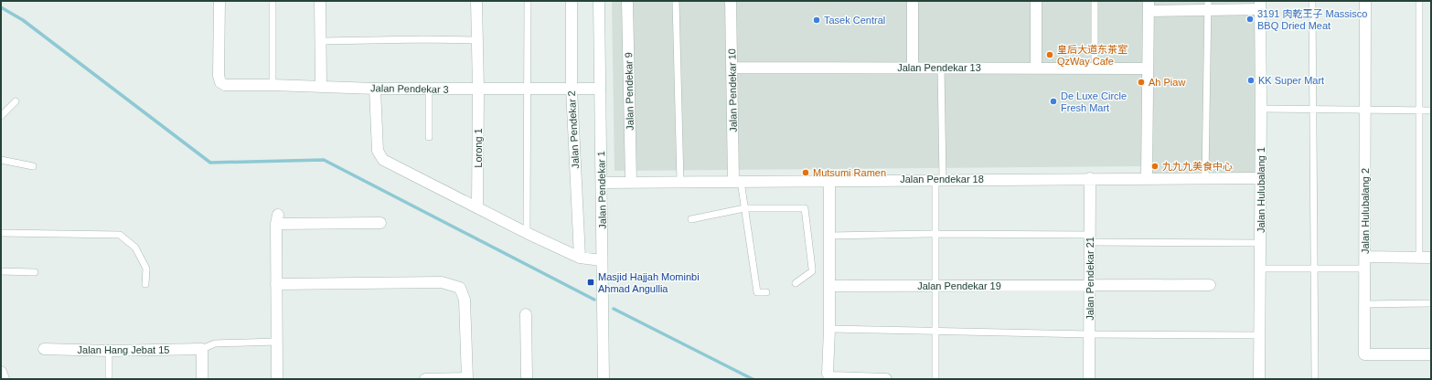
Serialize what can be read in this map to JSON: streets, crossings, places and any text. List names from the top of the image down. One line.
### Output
{"streets":{"street":["Jalan Pendekar 13","Jalan Pendekar 3","Jalan Pendekar 10","Jalan Pendekar 9","Jalan Pendekar 2","Lorong 1","Jalan Pendekar 18","Jalan Pendekar 1","Jalan Hulubalang 1","Jalan Hulubalang 2","Jalan Pendekar 21","Jalan Pendekar 19","Jalan Hang Jebat 15"]},"crossings":[["Jalan Pendekar 13","Jalan Pendekar 10"],["Jalan Pendekar 3","Jalan Pendekar 2"],["Jalan Pendekar 3","Lorong 1"],["Jalan Pendekar 3","Jalan Pendekar 1"],["Jalan Pendekar 10","Jalan Pendekar 18"],["Jalan Pendekar 9","Jalan Pendekar 18"],["Jalan Pendekar 18","Jalan Pendekar 1"],["Jalan Pendekar 18","Jalan Hulubalang 1"],["Jalan Pendekar 18","Jalan Pendekar 21"],["Jalan Pendekar 21","Jalan Pendekar 19"]],"places":{"other":["3191 肉乾王子 Massisco BBQ Dried Meat","Tasek Central","皇后大道东茶室 QzWay Cafe","KK Super Mart","Ah Piaw","De Luxe Circle Fresh Mart","九九九美食中心","Mutsumi Ramen"],"transit":["Masjid Hajjah Mominbi Ahmad Angullia"]}}
